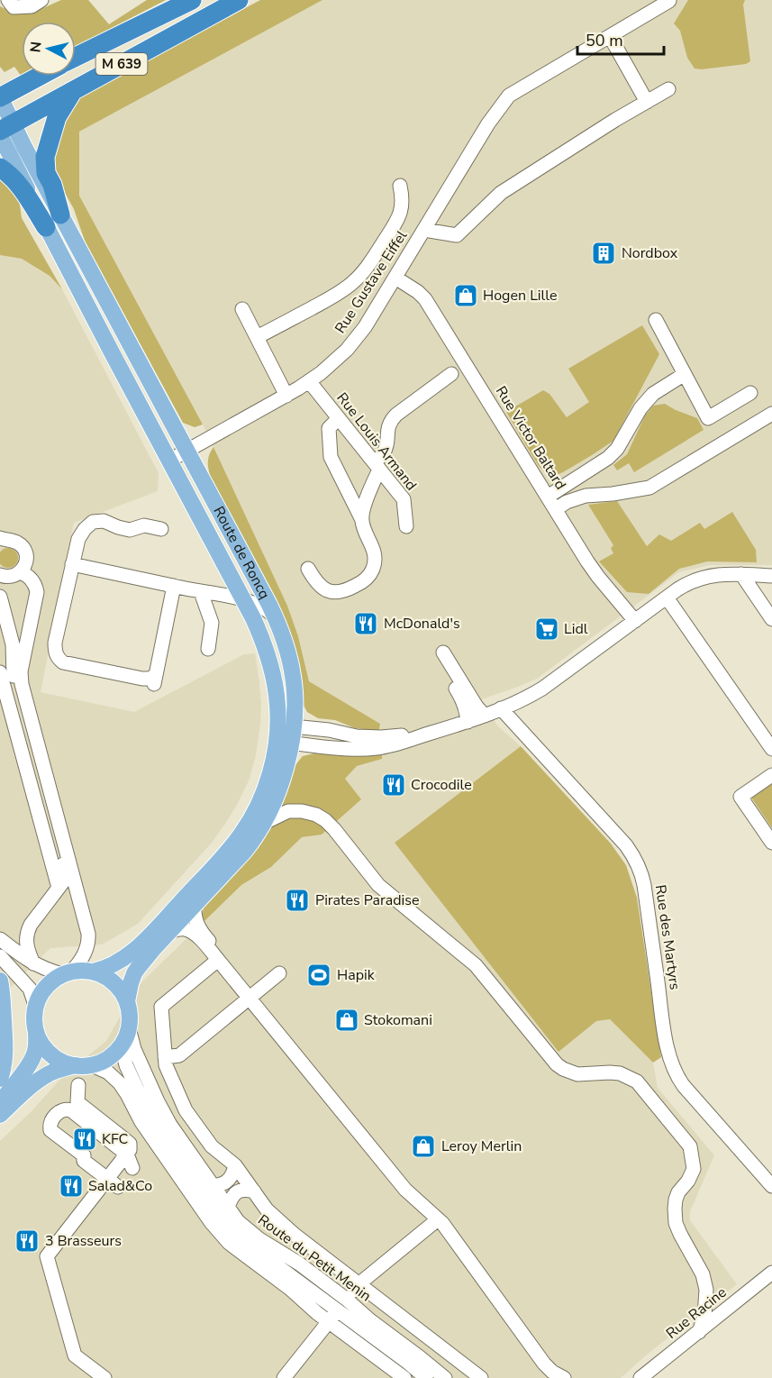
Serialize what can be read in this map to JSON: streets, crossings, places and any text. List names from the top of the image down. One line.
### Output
{"streets":{"highway":["M 639"],"main road":["Route de Roncq"],"street":["Rue Gustave Eiffel","Rue Victor Baltard","Rue Louis Armand","Rue des Martyrs","Route du Petit Menin","Rue Racine"]},"crossings":[["M 639","Route de Roncq"],["Rue Gustave Eiffel","Rue Victor Baltard"],["Rue Gustave Eiffel","Rue Louis Armand"],["Rue Gustave Eiffel","Route de Roncq"],["Route de Roncq","Route du Petit Menin"]],"places":{"building":["Nordbox"],"shop":["Hogen Lille","Stokomani","Leroy Merlin"],"restaurant":["McDonald's","Crocodile","Pirates Paradise","KFC","Salad&Co","3 Brasseurs"],"supermarket":["Lidl"],"sports":["Hapik"]},"scale_bar":"50 m","north":"left"}
